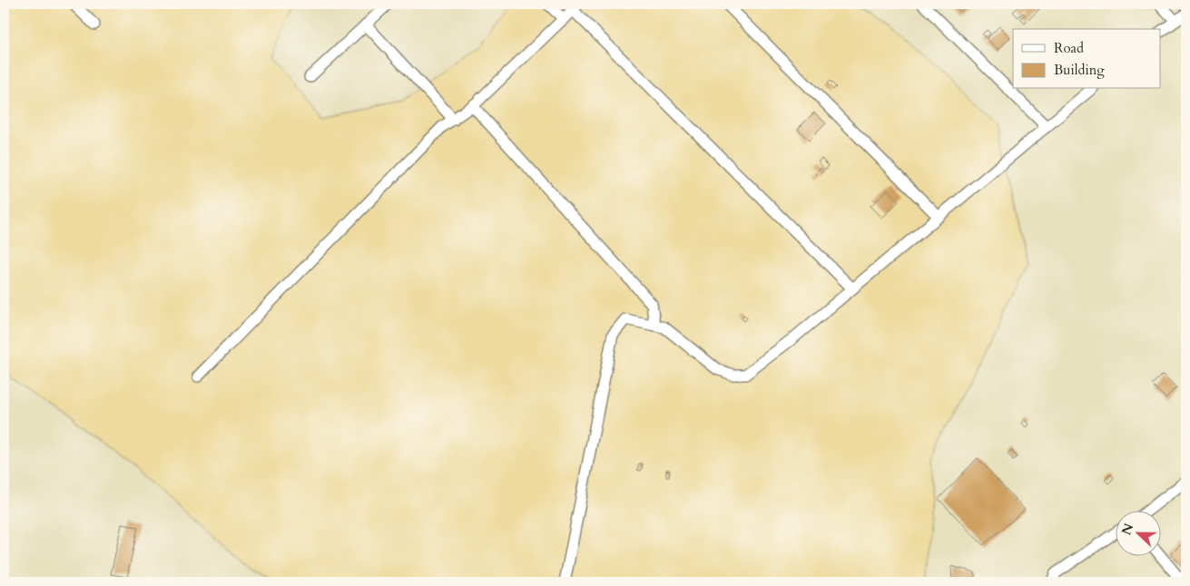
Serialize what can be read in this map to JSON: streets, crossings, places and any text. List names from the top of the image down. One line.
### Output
{"legend":["Road","Building"],"north":"left"}
